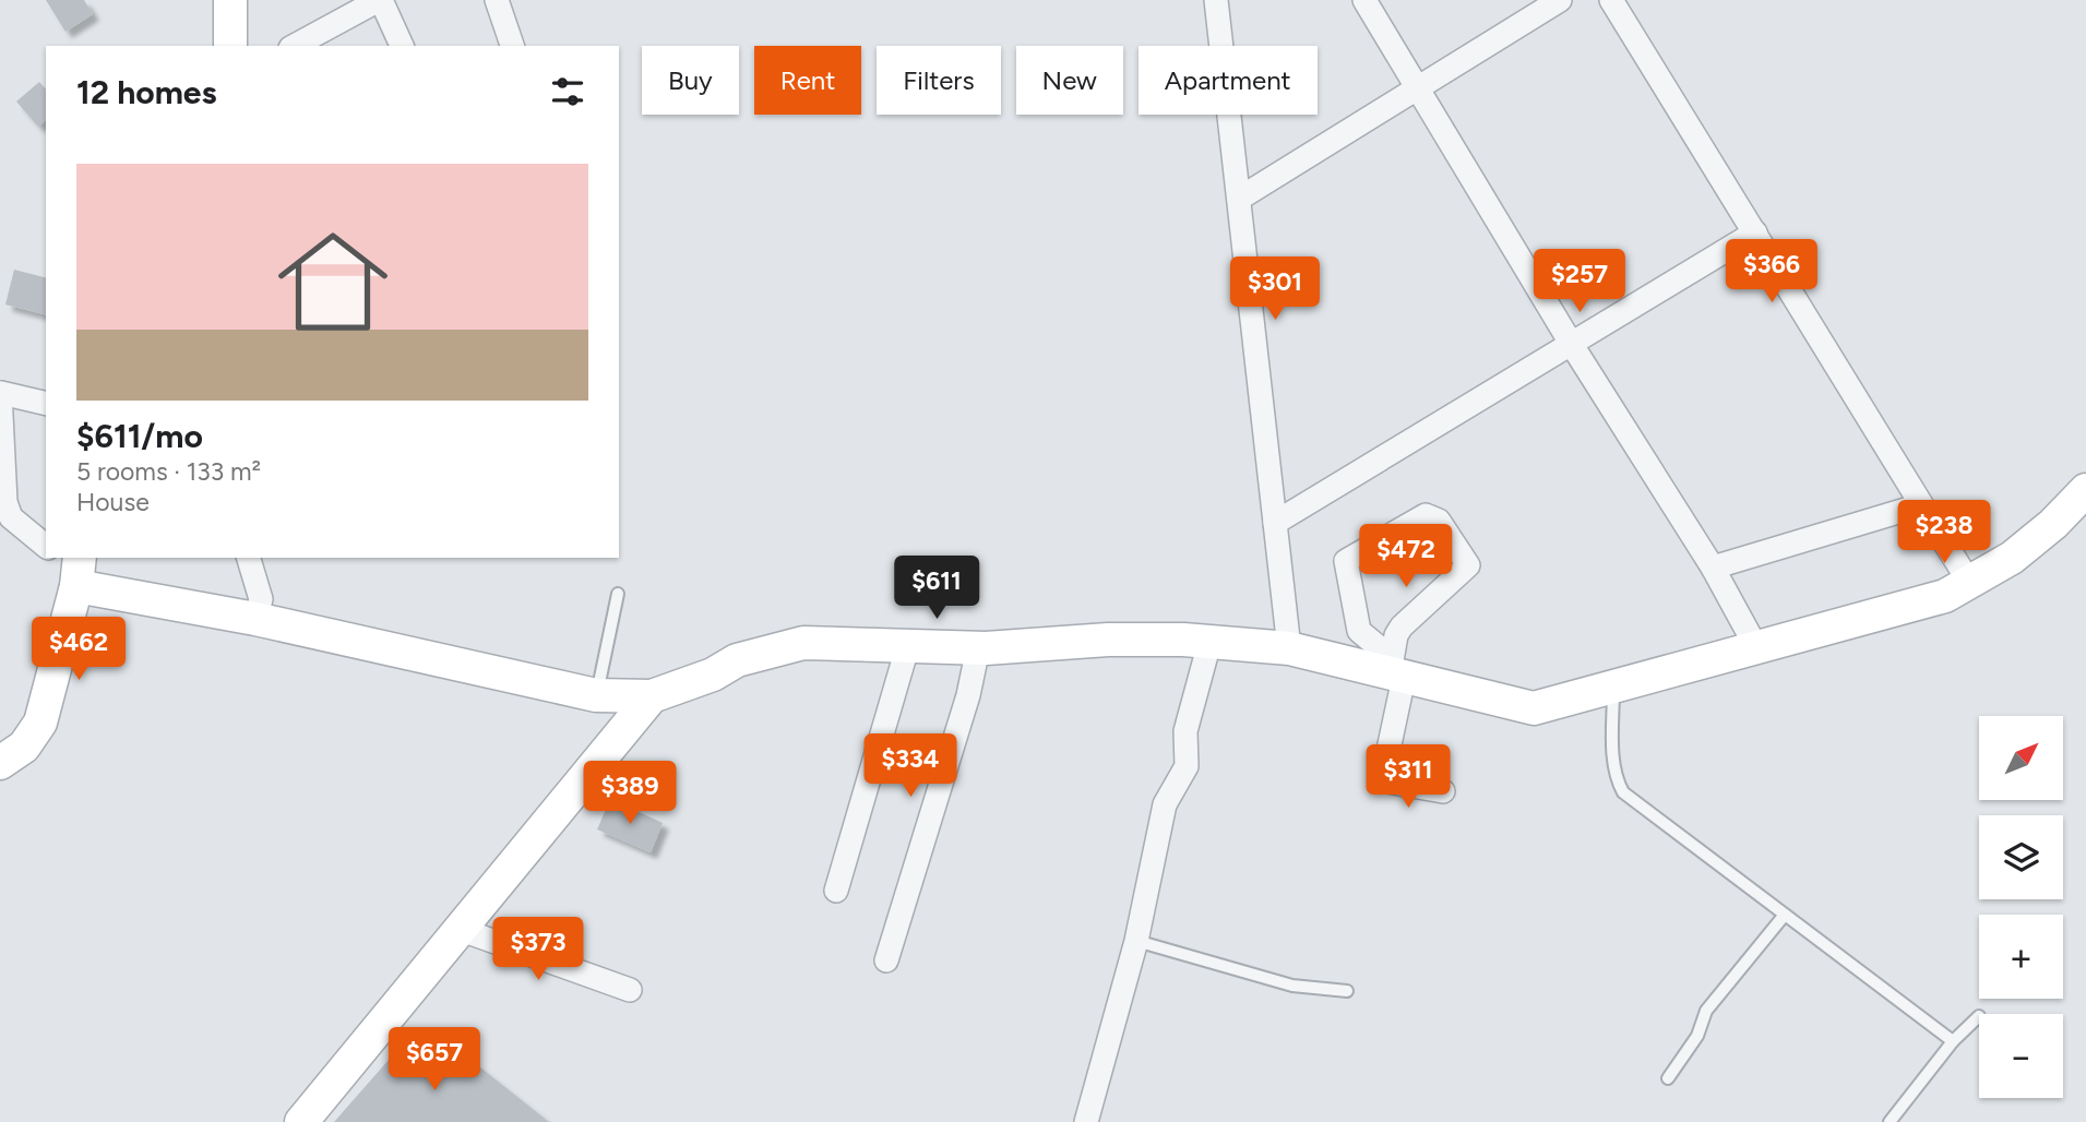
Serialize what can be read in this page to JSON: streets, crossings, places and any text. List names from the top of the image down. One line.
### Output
{"north":"top right","page":{"chip":["Buy","Rent","Filters","New","Apartment"],"heading":"12 homes","list":[{"name":"$611/mo","note":"5 rooms · 133 m² · House"}],"price":["$366","$257","$301","$238","$472","$611","$462","$334","$311","$389","$373","$657"],"map_buttons":["+","−"]}}
